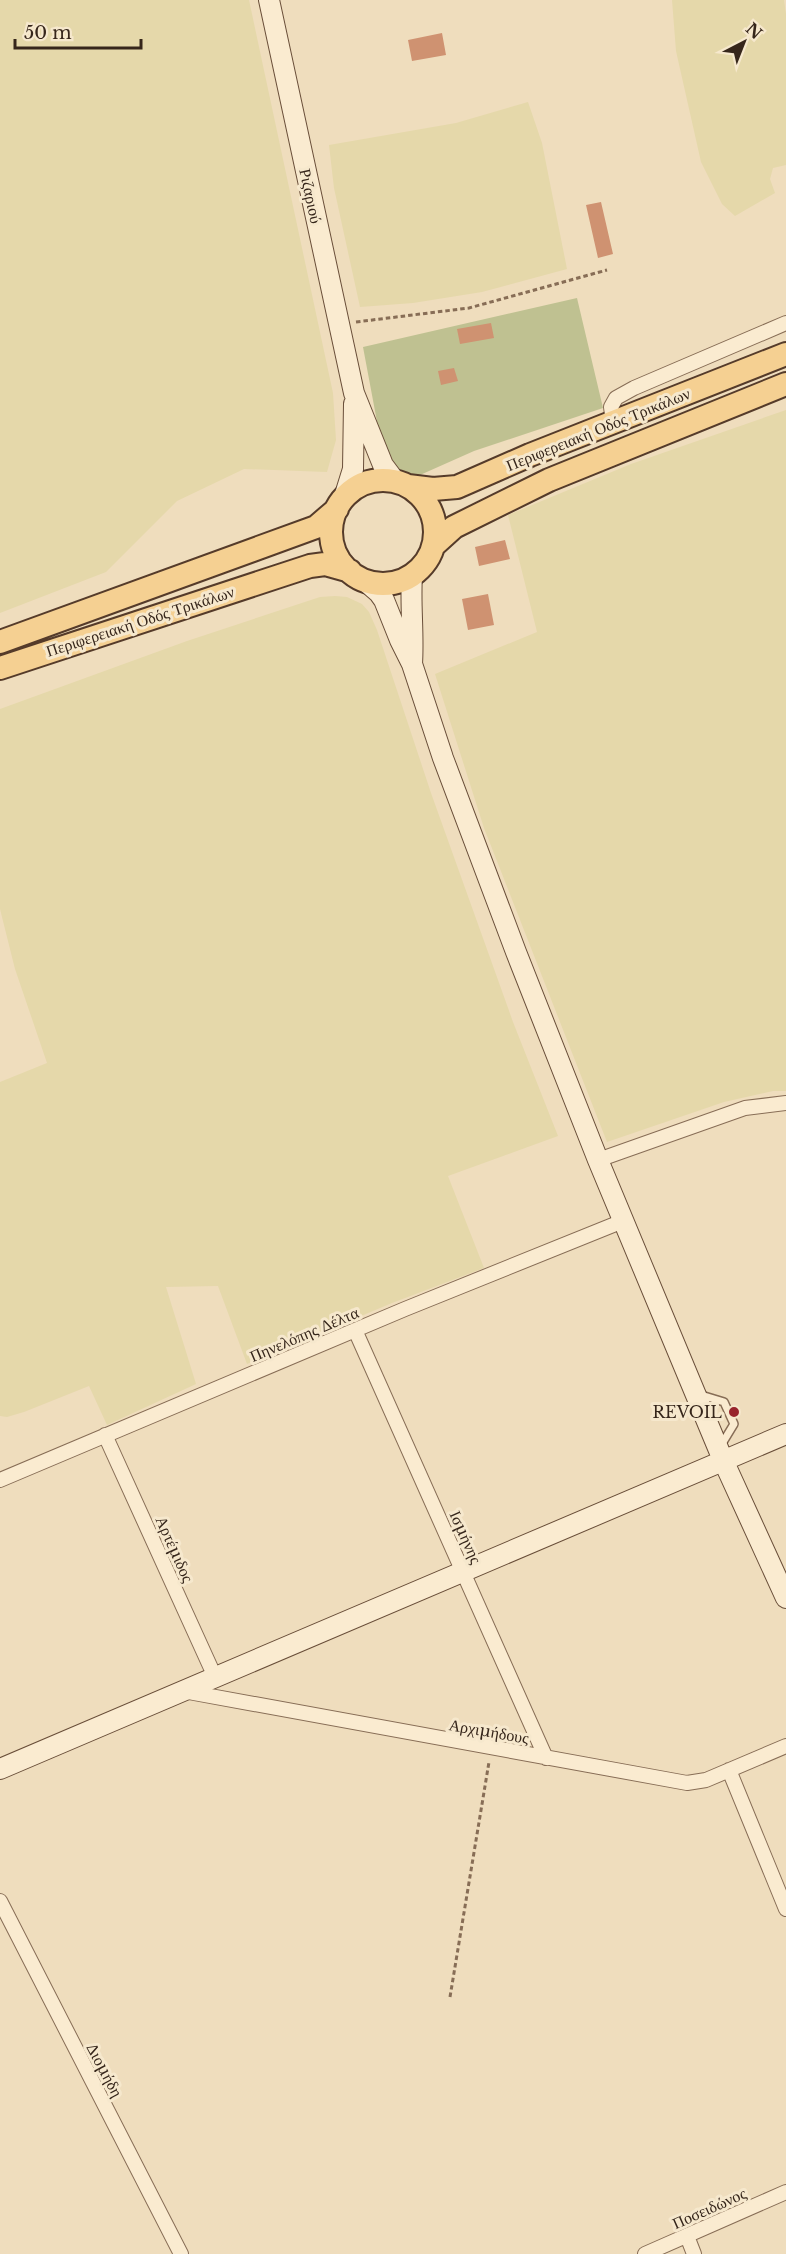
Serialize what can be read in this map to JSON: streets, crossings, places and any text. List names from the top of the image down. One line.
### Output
{"streets":{"main road":["Περιφερειακή Οδός Τρικάλων"],"street":["Ριζαριού","Πηνελόπης Δέλτα","Ισμήνης","Αρτέμιδος","Αρχιμήδους","Διομήδη","Ποσειδώνος"]},"crossings":[["Ριζαριού","Περιφερειακή Οδός Τρικάλων"],["Πηνελόπης Δέλτα","Ισμήνης"],["Πηνελόπης Δέλτα","Αρτέμιδος"],["Ισμήνης","Αρχιμήδους"]],"places":["REVOIL"],"scale_bar":"50 m","north":"top right"}
